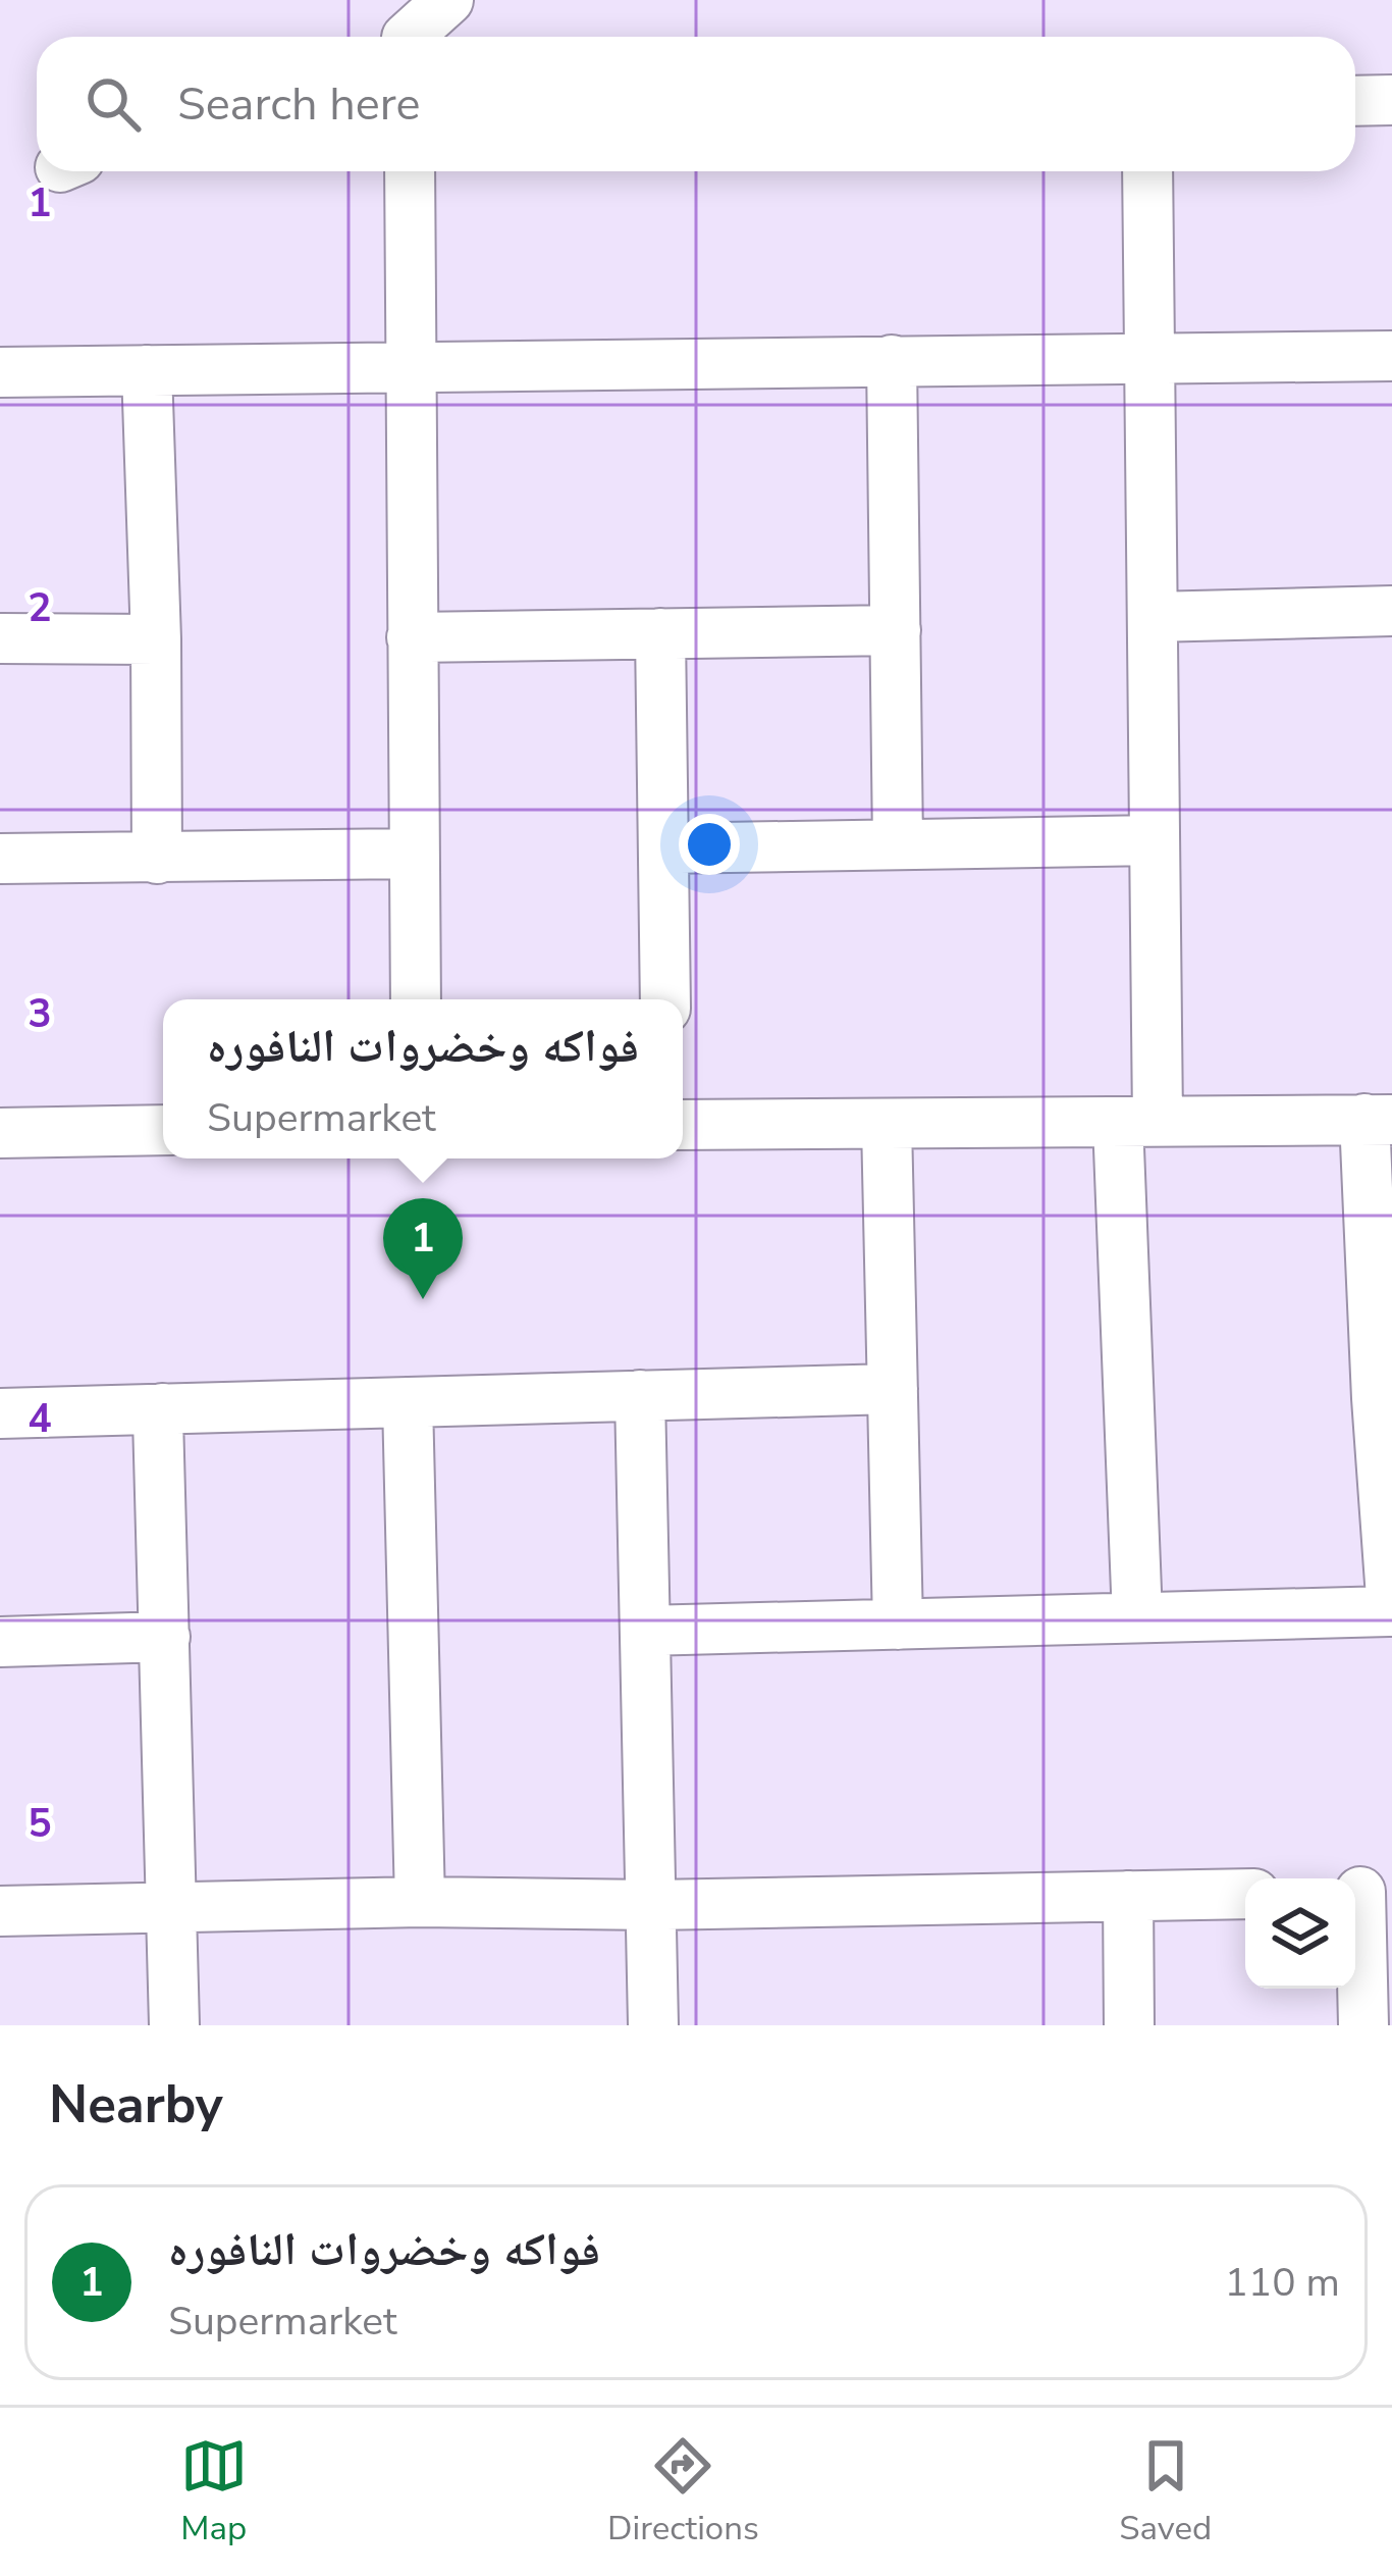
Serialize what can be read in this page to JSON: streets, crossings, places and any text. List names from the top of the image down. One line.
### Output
{"page":{"search":"Search here","popup":["فواكه وخضروات النافوره","Supermarket"],"pins":"1","heading":"Nearby","list":[{"mark":"1","name":"فواكه وخضروات النافوره","note":"Supermarket","value":"110 m"}],"nav":["Map","Directions","Saved"]},"grid":{"rows":["1","2","3","4","5"]}}
